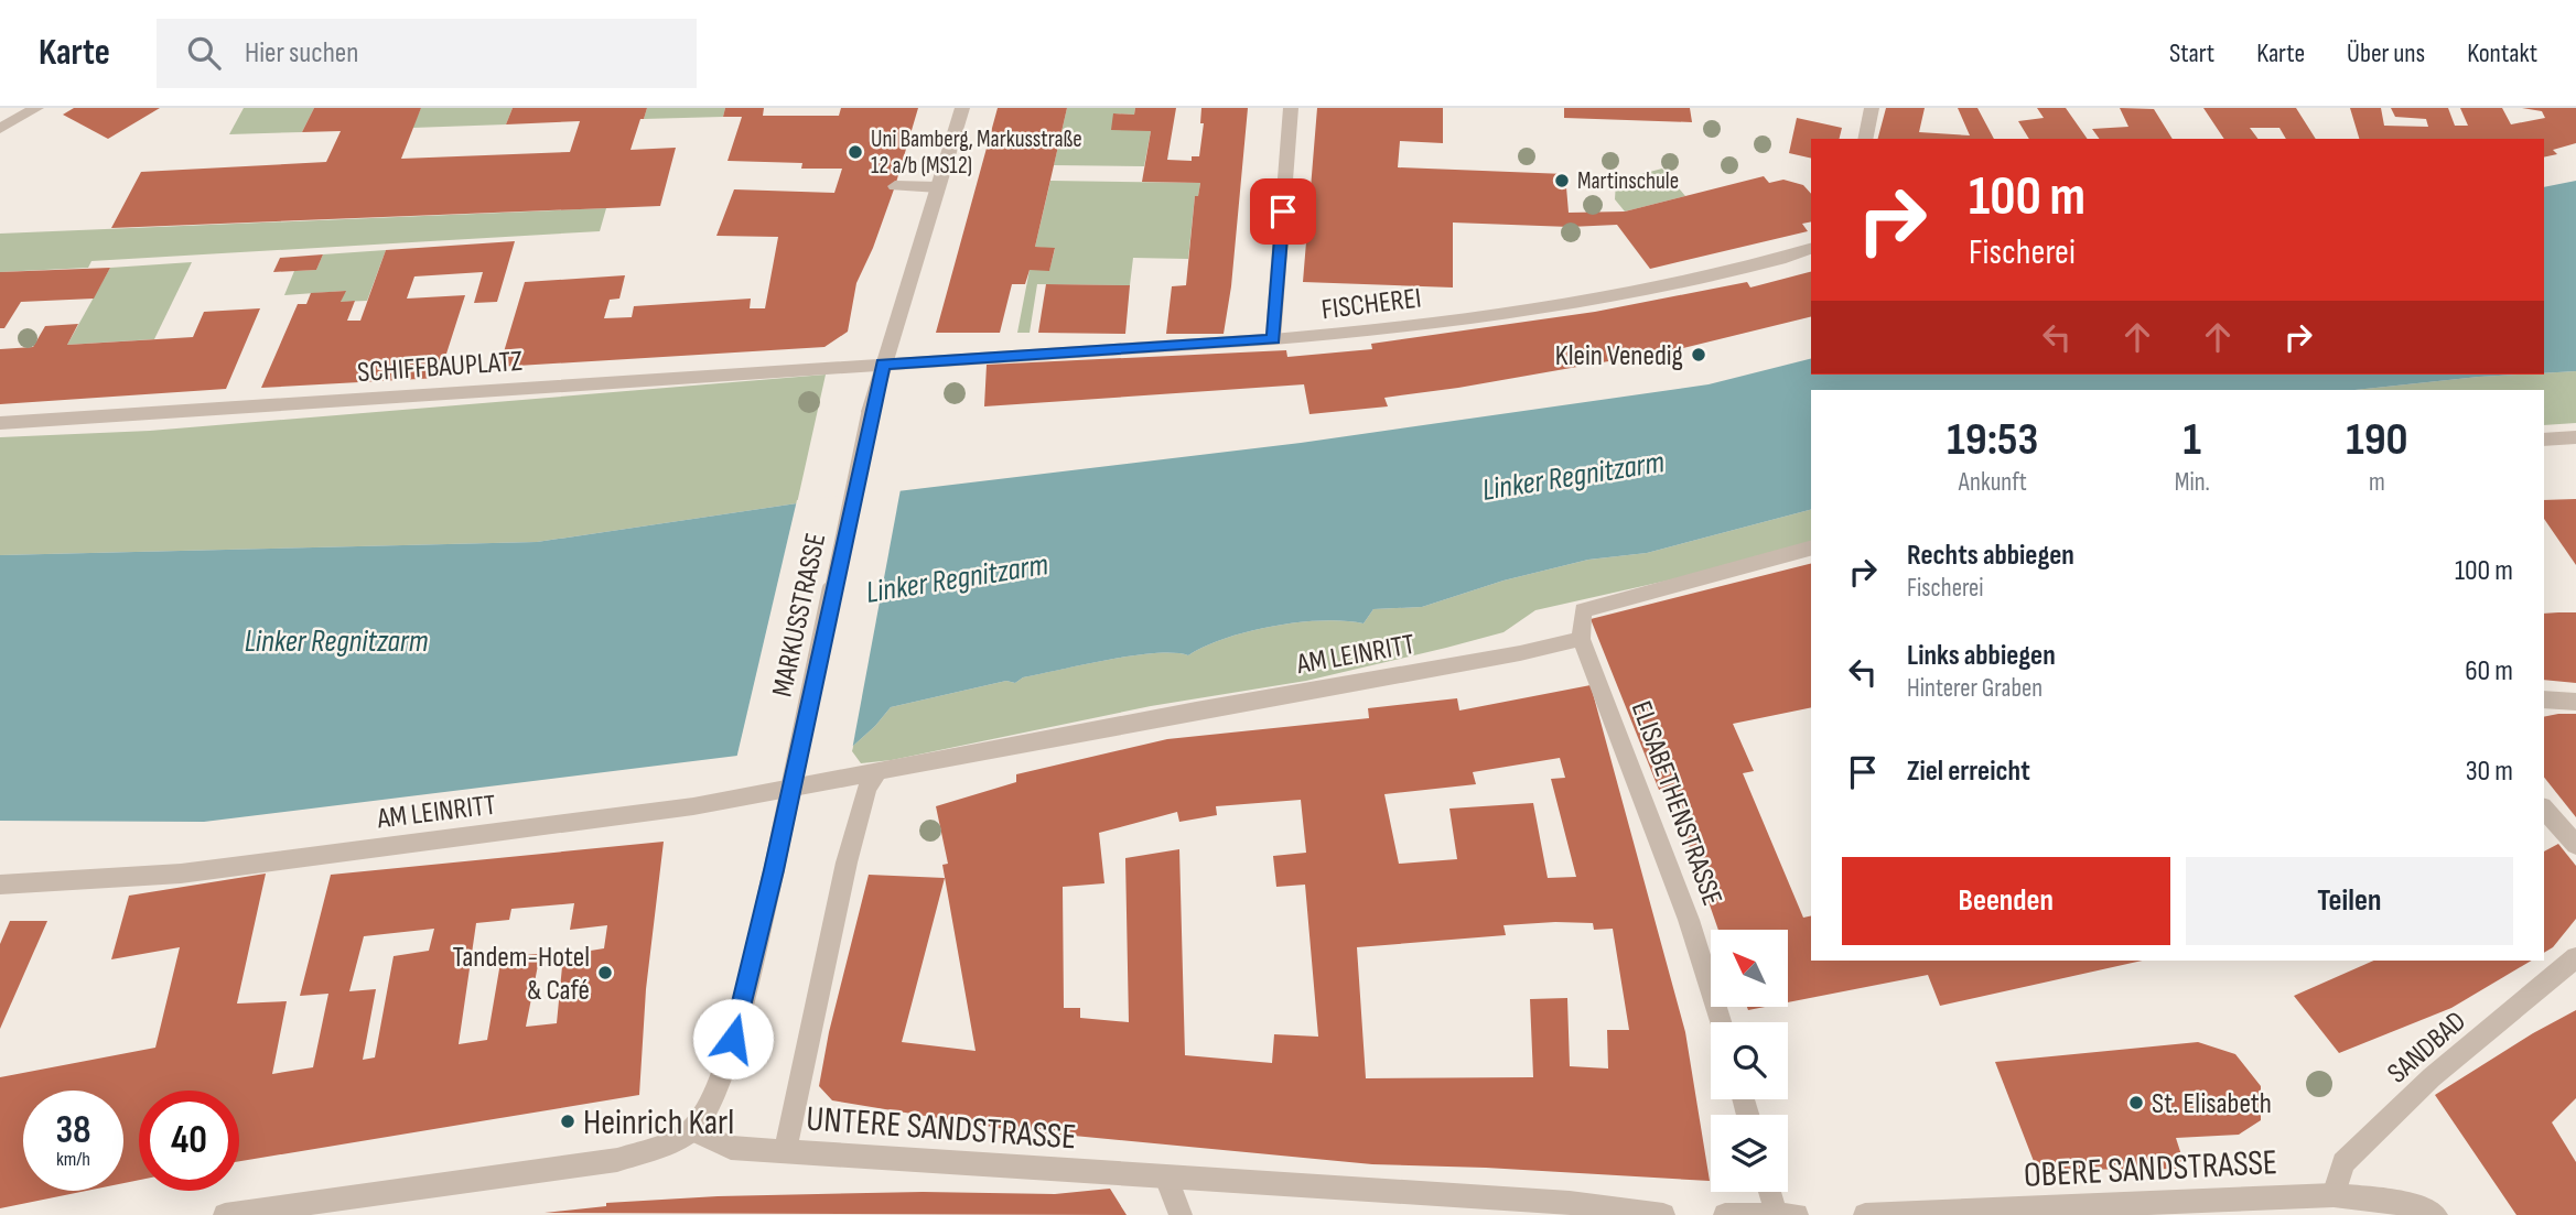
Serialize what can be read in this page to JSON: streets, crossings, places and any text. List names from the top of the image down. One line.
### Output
{"streets":{"street":["FISCHEREI","SCHIFFBAUPLATZ","MARKUSSTRASSE","AM LEINRITT","ELISABETHENSTRASSE","SANDBAD","UNTERE SANDSTRASSE","OBERE SANDSTRASSE"]},"crossings":[["FISCHEREI","SCHIFFBAUPLATZ"],["FISCHEREI","MARKUSSTRASSE"],["SCHIFFBAUPLATZ","MARKUSSTRASSE"],["MARKUSSTRASSE","UNTERE SANDSTRASSE"],["AM LEINRITT","ELISABETHENSTRASSE"],["SANDBAD","OBERE SANDSTRASSE"]],"water":["Linker Regnitzarm"],"places":["Uni Bamberg, Markusstraße 12 a/b (MS12)","Martinschule","Klein Venedig","Tandem-Hotel & Café","St. Elisabeth","Heinrich Karl"],"north":"top left","page":{"header":"Karte","search":"Hier suchen","nav":["Start","Karte","Über uns","Kontakt"],"turn":["100 m","Fischerei"],"eta":["19:53","Ankunft","1","Min.","190","m"],"list":[{"name":"Rechts abbiegen","note":"Fischerei","value":"100 m"},{"name":"Links abbiegen","note":"Hinterer Graben","value":"60 m"},{"name":"Ziel erreicht","value":"30 m"}],"buttons":["Beenden","Teilen"],"speed":"38 km/h","limit":"40"}}
